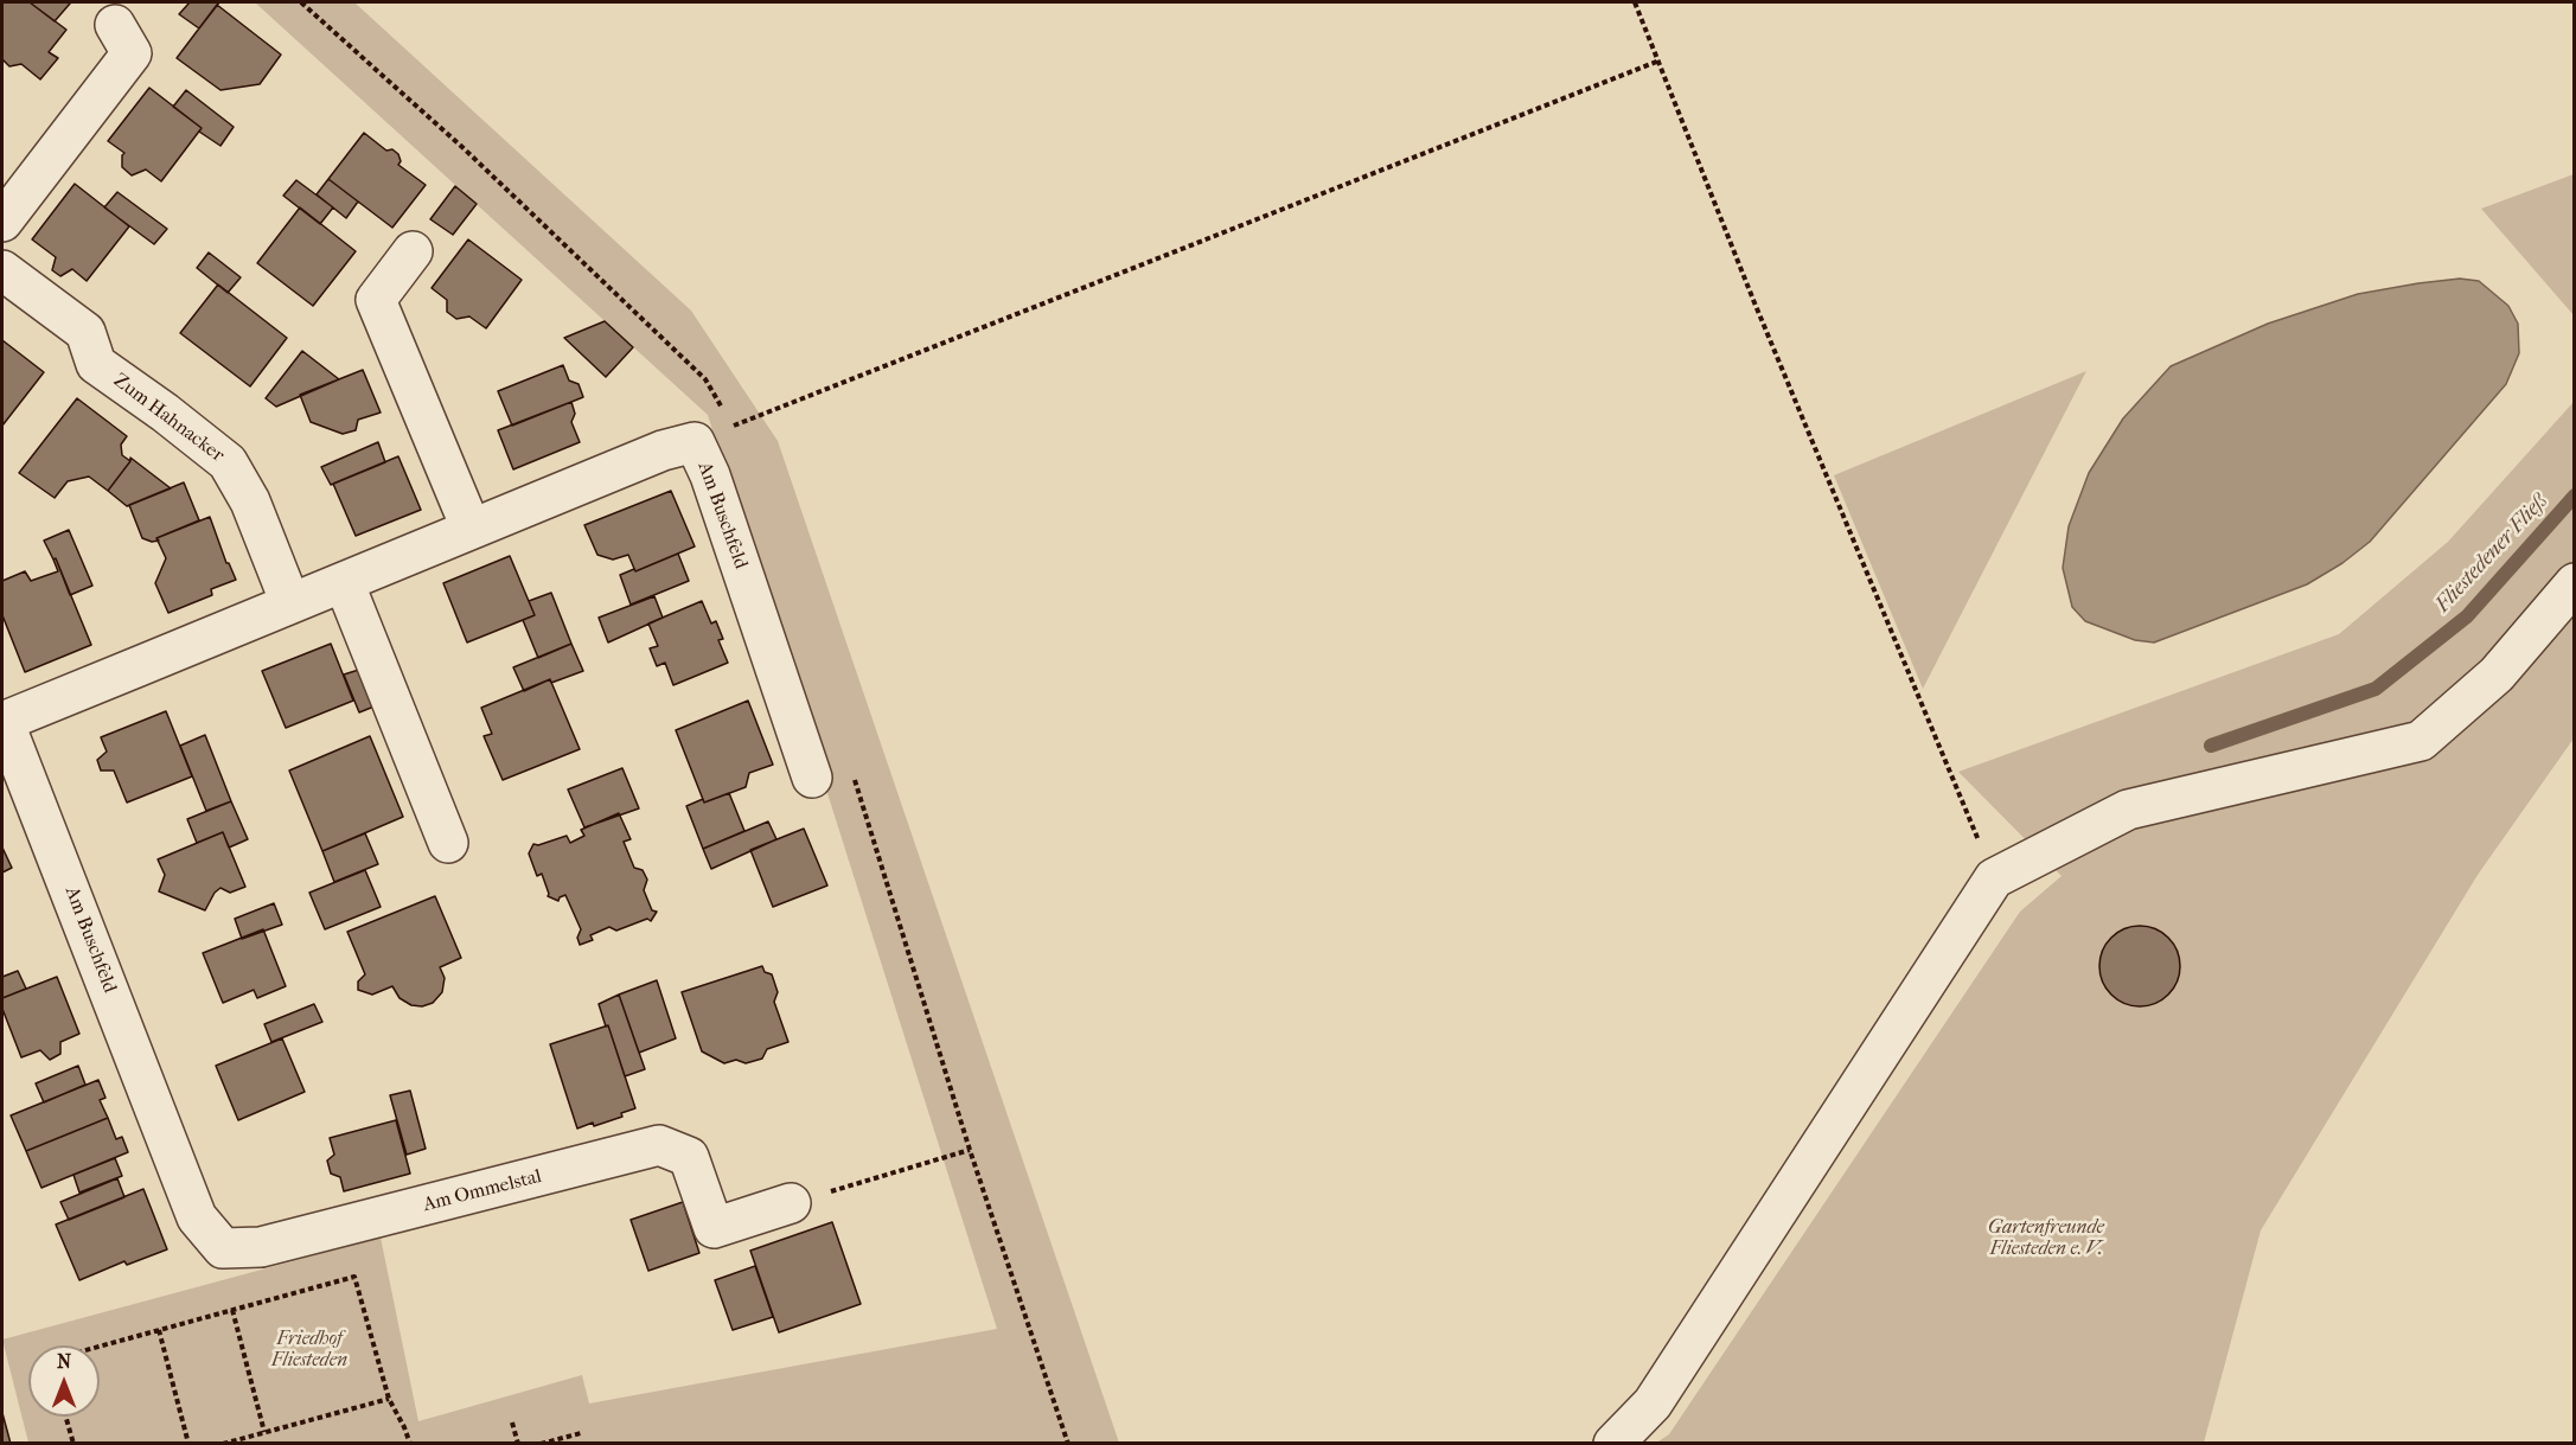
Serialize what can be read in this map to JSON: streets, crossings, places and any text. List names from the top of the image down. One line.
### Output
{"streets":{"street":["Zum Hahnacker","Am Buschfeld","Am Ommelstal"]},"crossings":[["Zum Hahnacker","Am Buschfeld"],["Am Buschfeld","Am Ommelstal"]],"water":["Fliestedener Fließ"],"parks":["Gartenfreunde Fliesteden e. V.","Friedhof Fliesteden"],"north":"top"}
